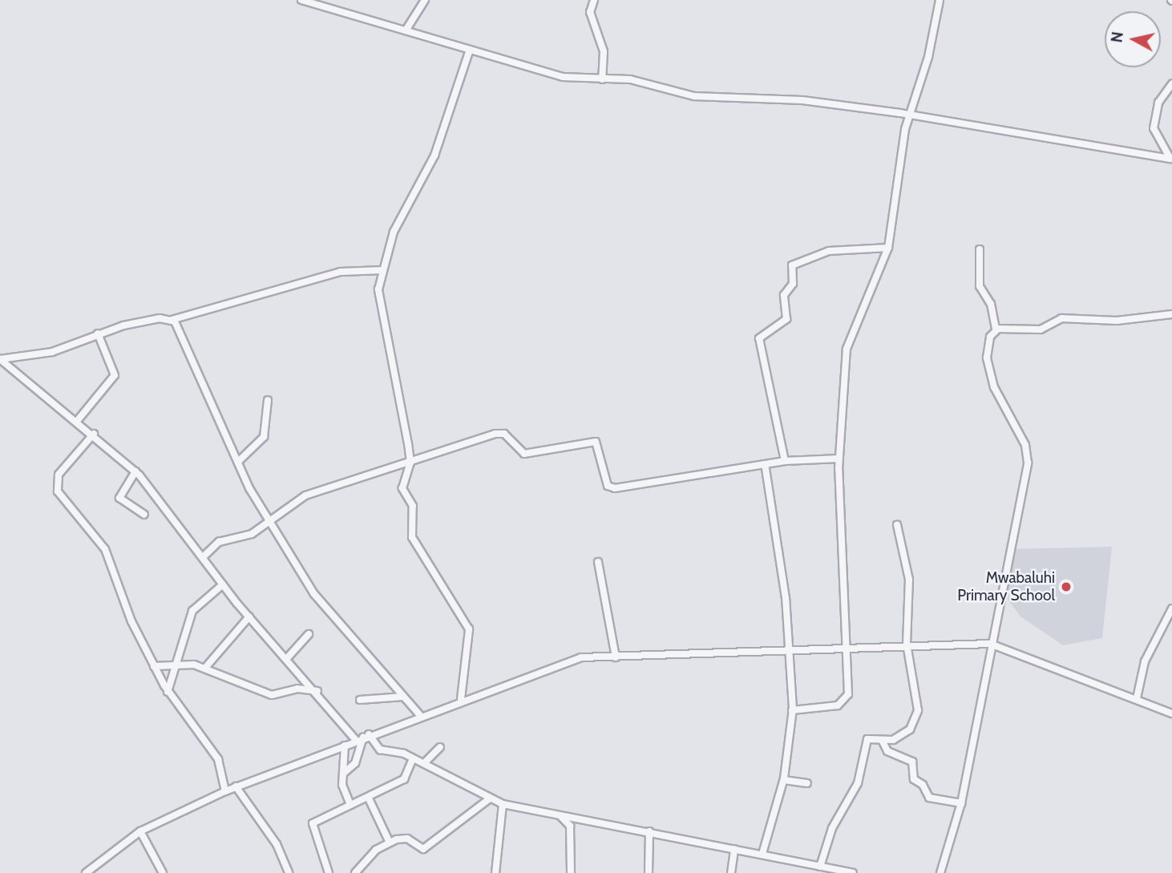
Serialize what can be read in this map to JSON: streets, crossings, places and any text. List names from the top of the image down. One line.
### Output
{"places":["Mwabaluhi Primary School"],"north":"left"}
